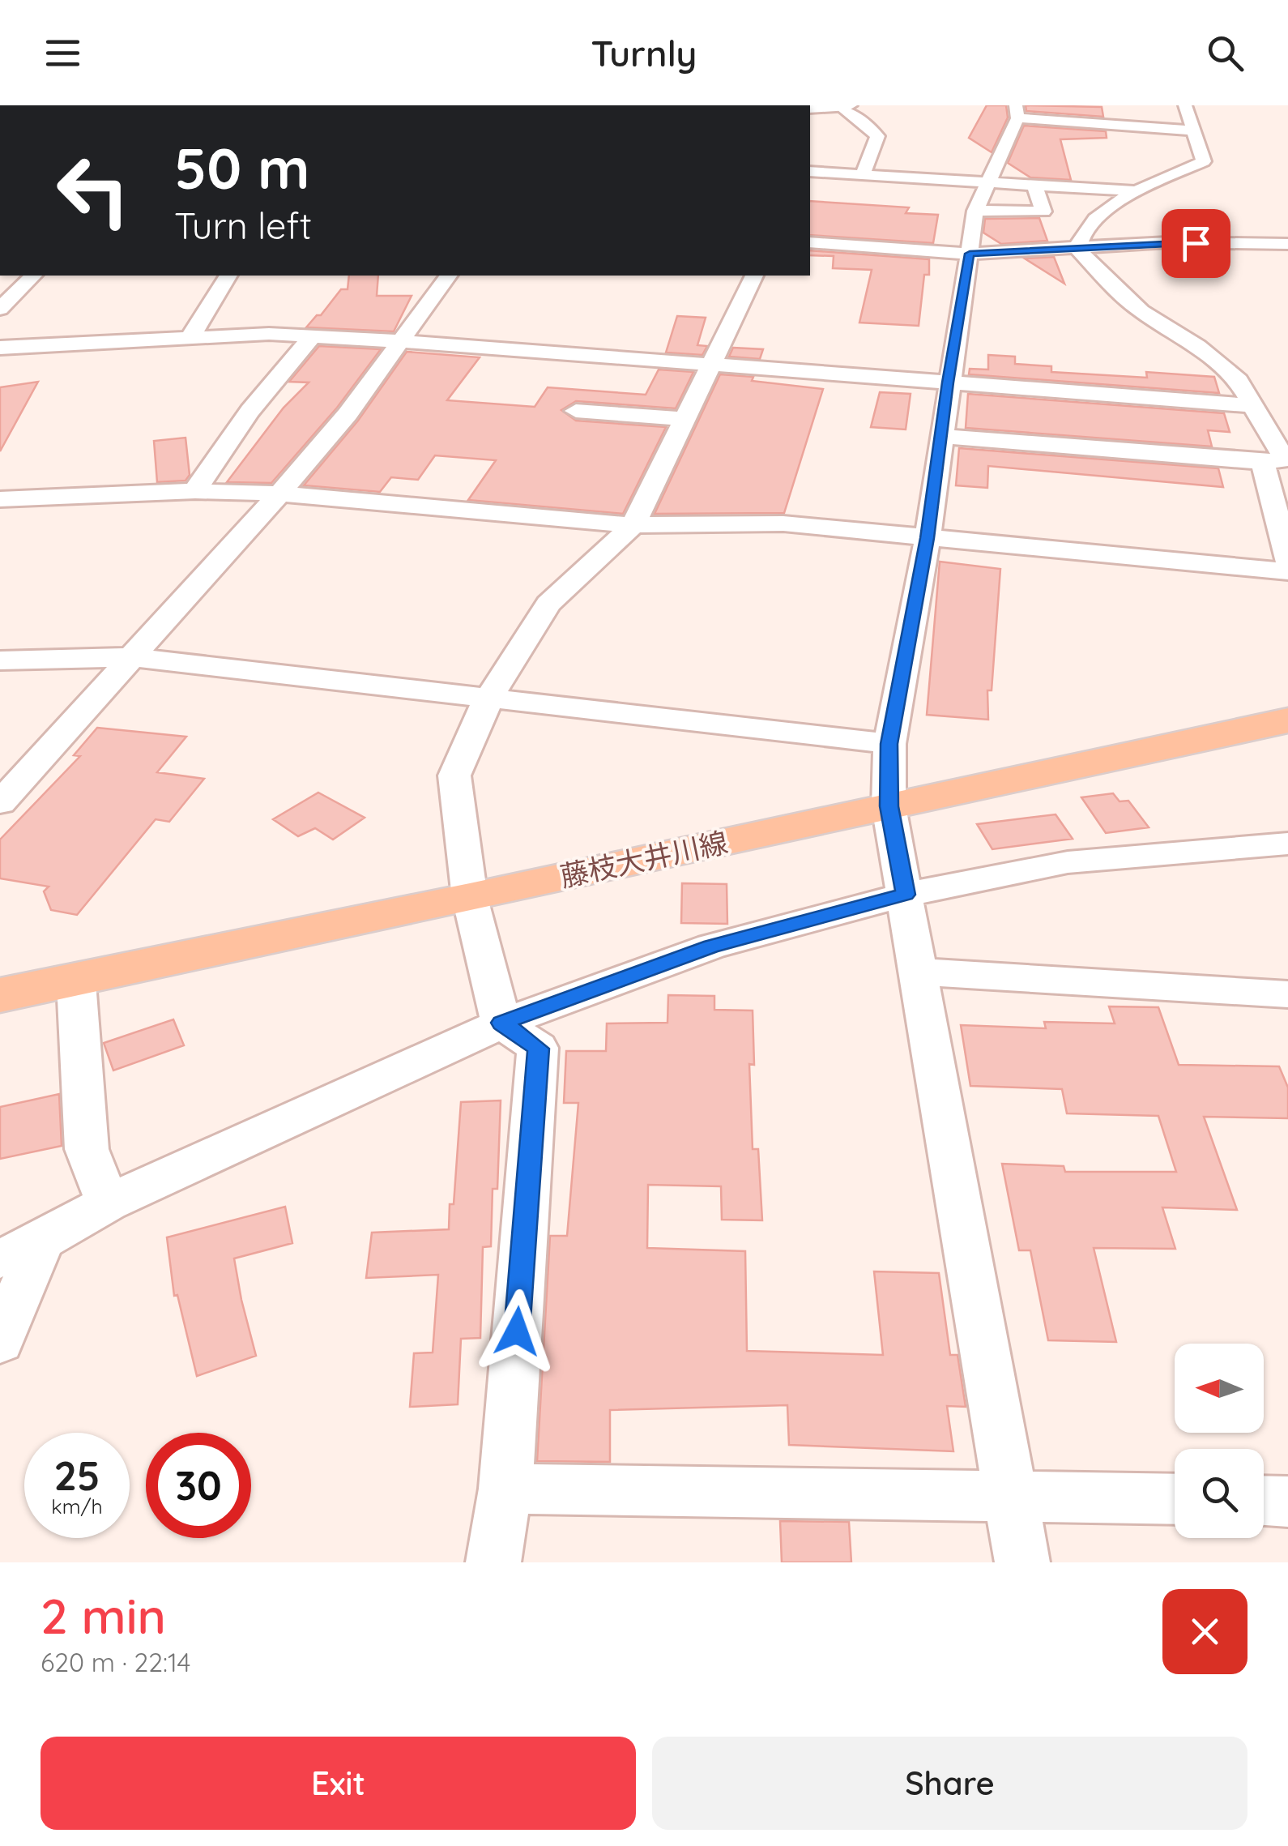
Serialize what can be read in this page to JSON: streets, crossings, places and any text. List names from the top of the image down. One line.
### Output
{"streets":{"main road":["藤枝大井川線"]},"north":"left","page":{"header":"Turnly","turn":["50 m","Turn left"],"speed":"25 km/h","limit":"30","heading":["2 min","620 m · 22:14"],"buttons":["Exit","Share"]}}
